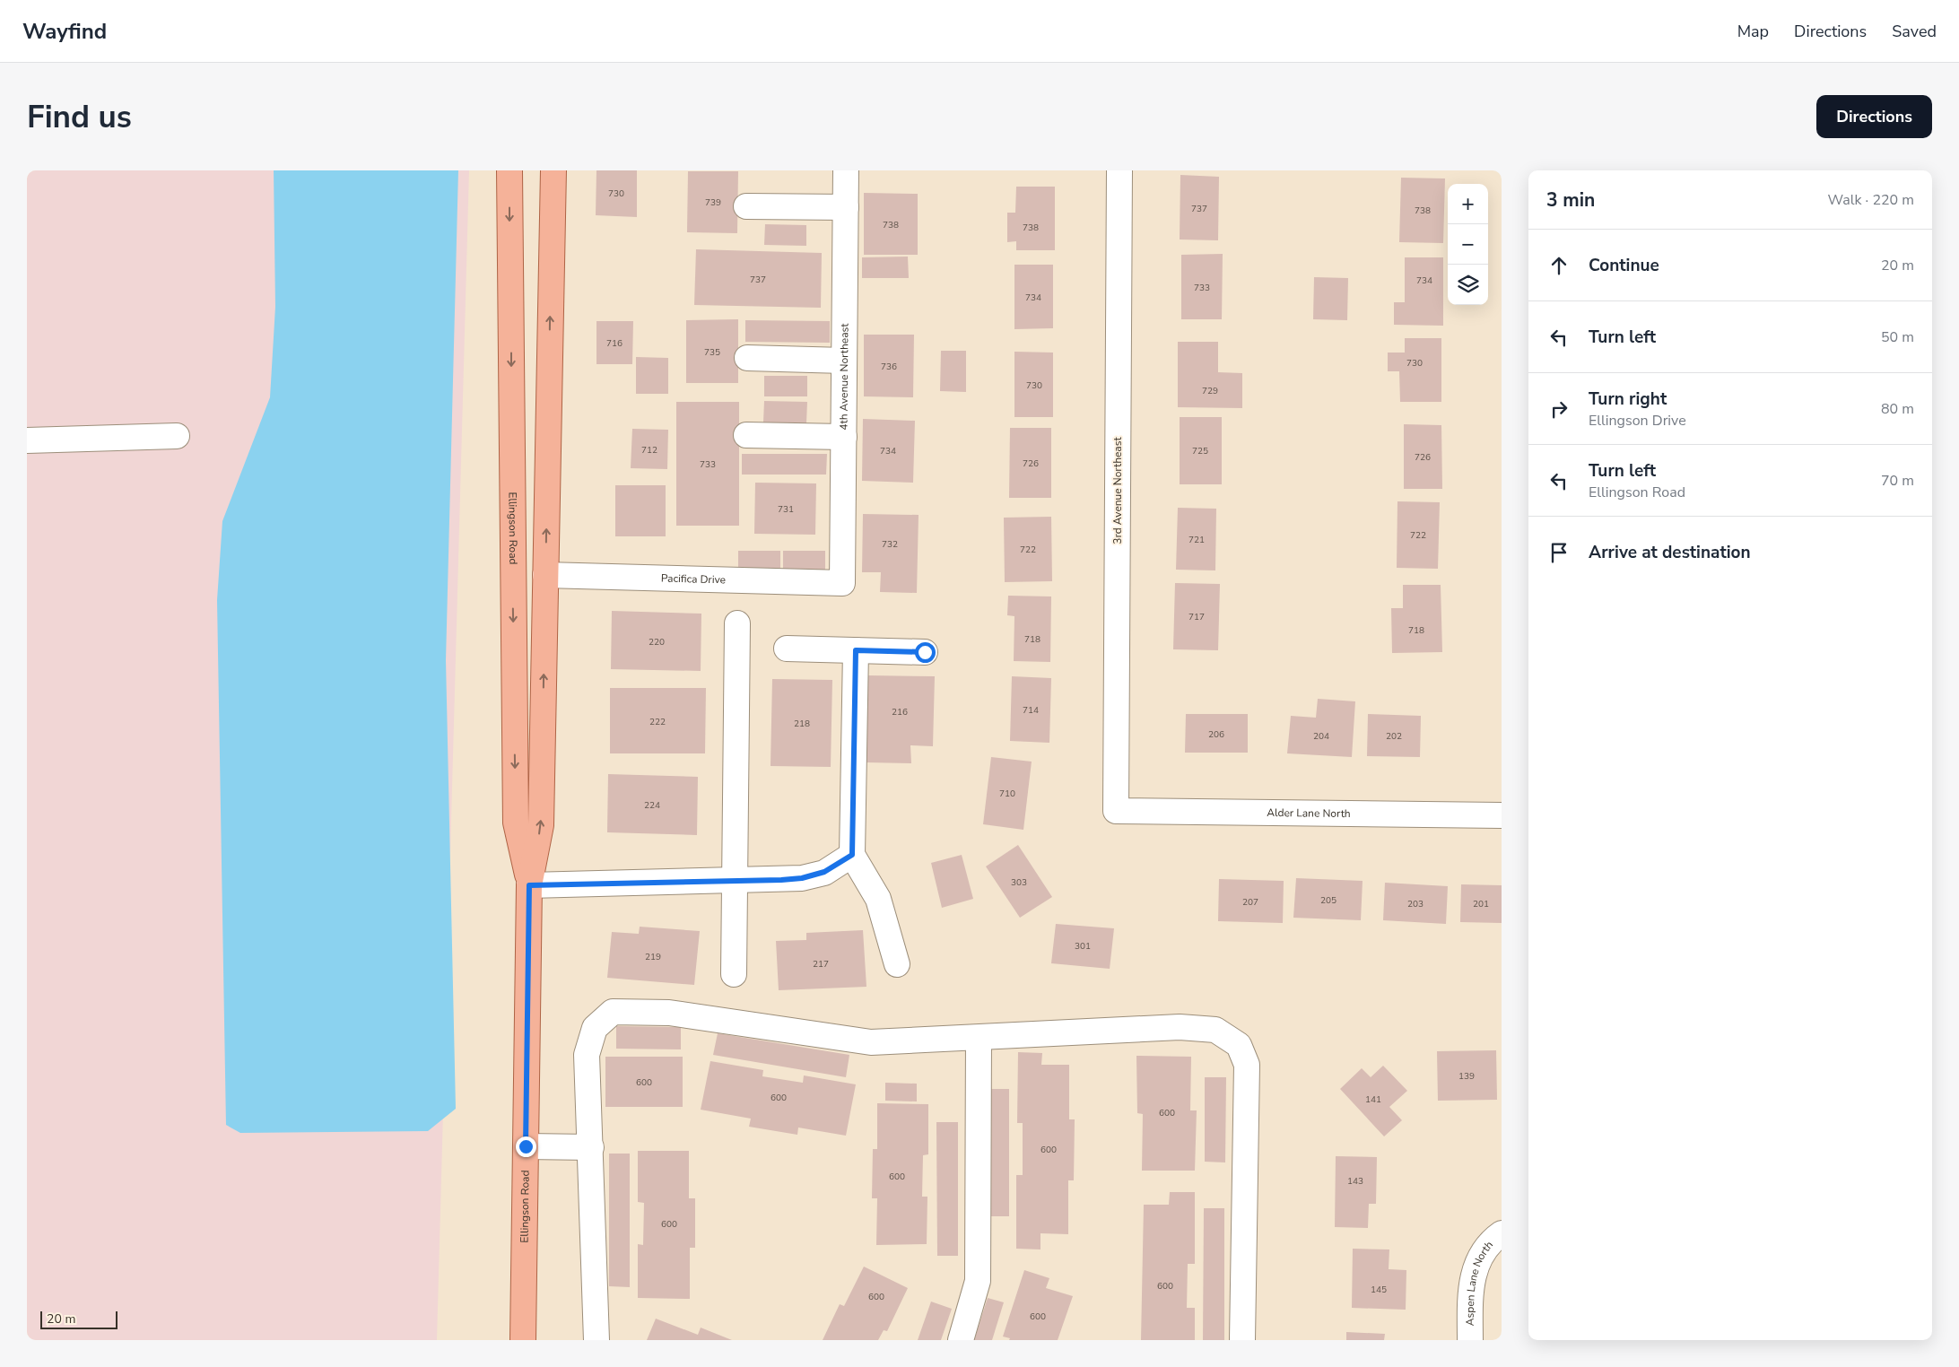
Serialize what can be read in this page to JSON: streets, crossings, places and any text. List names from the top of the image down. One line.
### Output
{"streets":{"main road":["Ellingson Road"],"street":["4th Avenue Northeast","3rd Avenue Northeast","Pacifica Drive","Alder Lane North","Aspen Lane North"]},"crossings":[["4th Avenue Northeast","Pacifica Drive"],["3rd Avenue Northeast","Alder Lane North"],["Ellingson Road","Pacifica Drive"]],"house_numbers":["730","739","737","738","738","738","737","734","733","734","716","735","730","736","730","729","712","734","725","726","726","733","731","722","721","732","722","717","718","718","220","714","216","222","218","206","204","202","710","224","303","205","207","203","201","301","219","217","139","600","600","141","600","600","600","143","600","600","145","600","600"],"scale_bar":"20 m","page":{"header":"Wayfind","nav":["Map","Directions","Saved"],"buttons":"Directions","title":"Find us","heading":["3 min","Walk · 220 m"],"map_buttons":["+","−"],"list":[["Continue","20 m"],["Turn left","50 m"],["Turn right","Ellingson Drive","80 m"],["Turn left","Ellingson Road","70 m"],"Arrive at destination"],"scale":"20 m"}}
